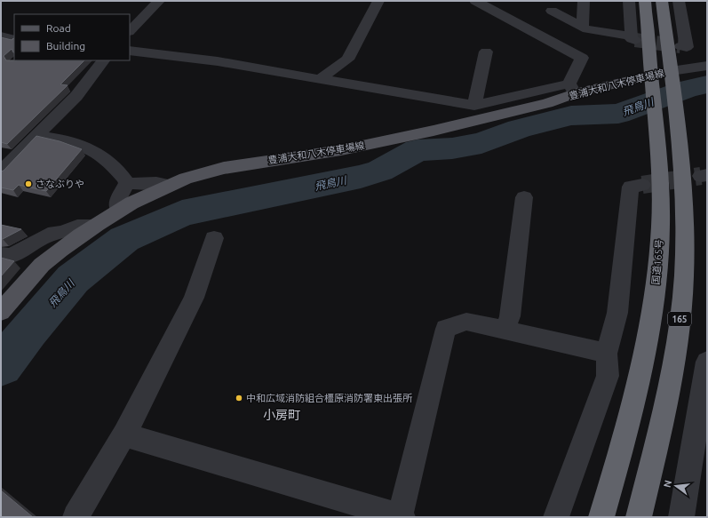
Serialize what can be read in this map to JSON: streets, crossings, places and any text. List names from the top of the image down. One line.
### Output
{"streets":{"highway":["国道165号","165"],"main road":["豊浦大和八木停車場線"]},"crossings":[["豊浦大和八木停車場線","国道165号"]],"districts":["小房町"],"water":["飛鳥川"],"places":["さなぶりや","中和広域消防組合橿原消防署東出張所"],"legend":["Road","Building"],"north":"left"}
